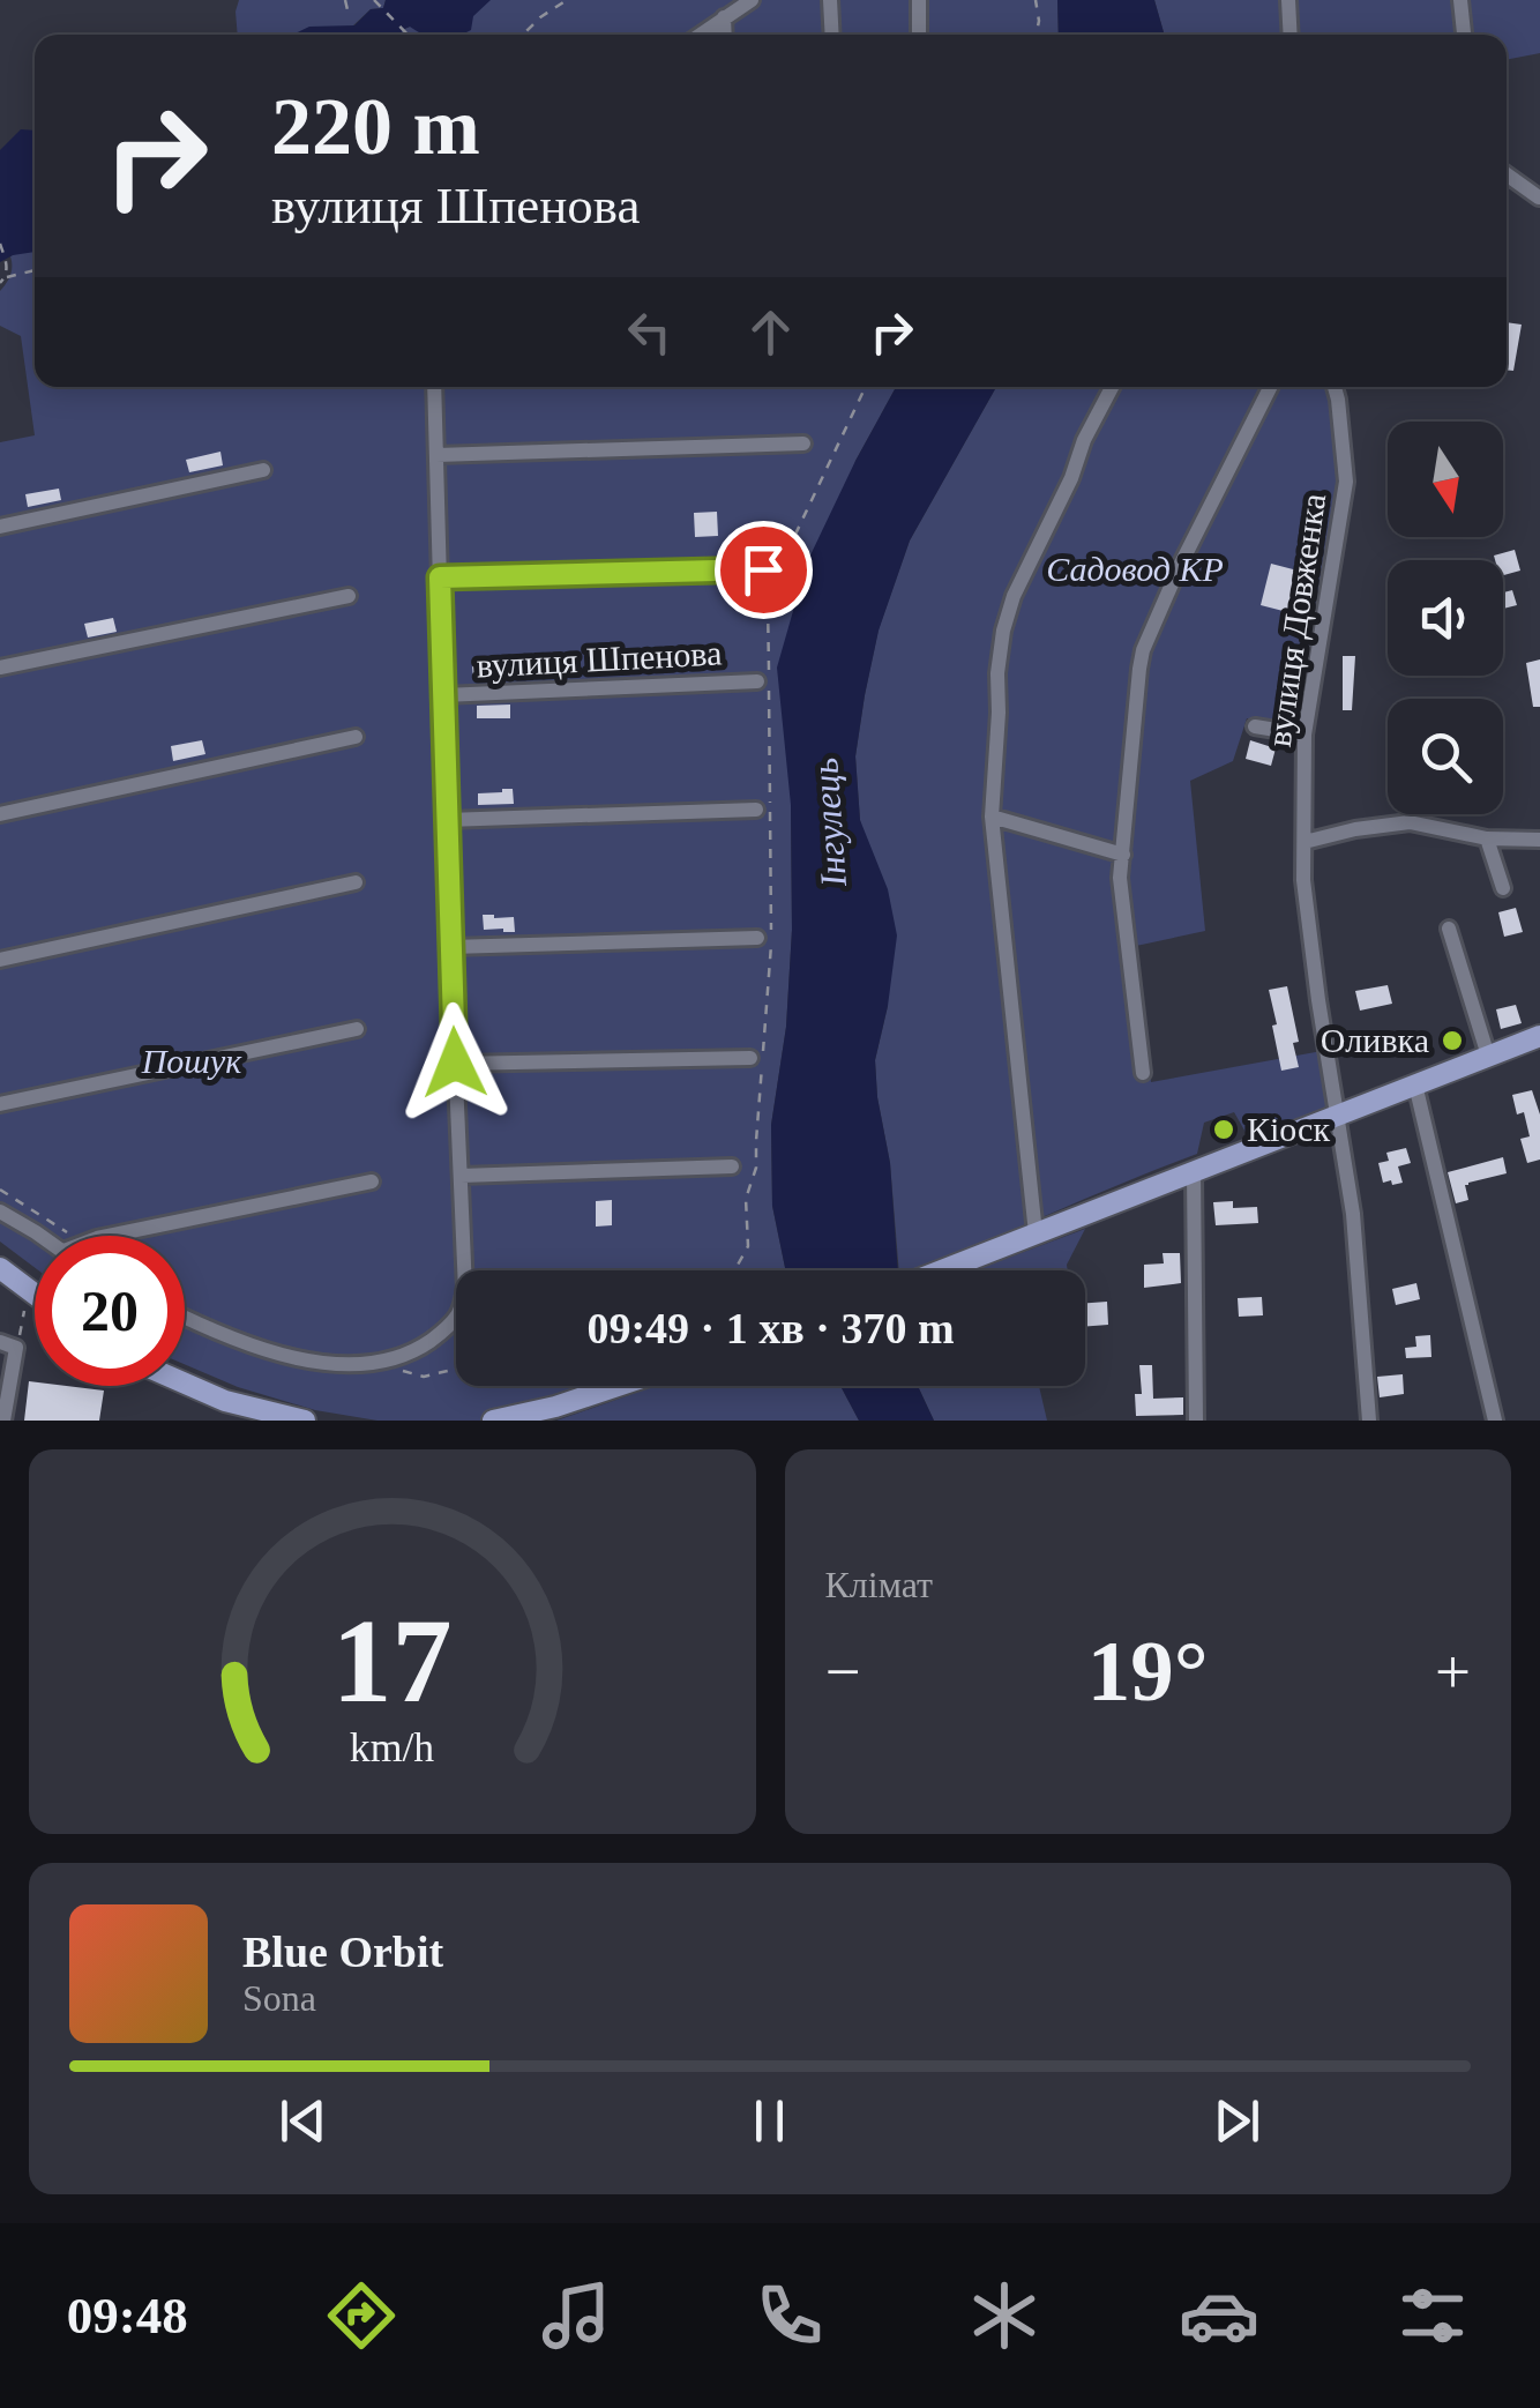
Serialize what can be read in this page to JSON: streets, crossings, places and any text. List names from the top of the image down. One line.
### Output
{"streets":{"street":["вулиця Довженка","вулиця Шпенова"]},"water":["Інгулець"],"parks":["Садовод КР","Пошук"],"places":["Оливка","Кіоск"],"north":"bottom","page":{"turn":["220 m","вулиця Шпенова"],"limit":"20","trip":"09:49 · 1 хв · 370 m","tile":"Клімат","heat":["−","19°","+"],"song":["Blue Orbit","Sona"],"tabs":"09:48","gauge":["17","km/h"]}}
